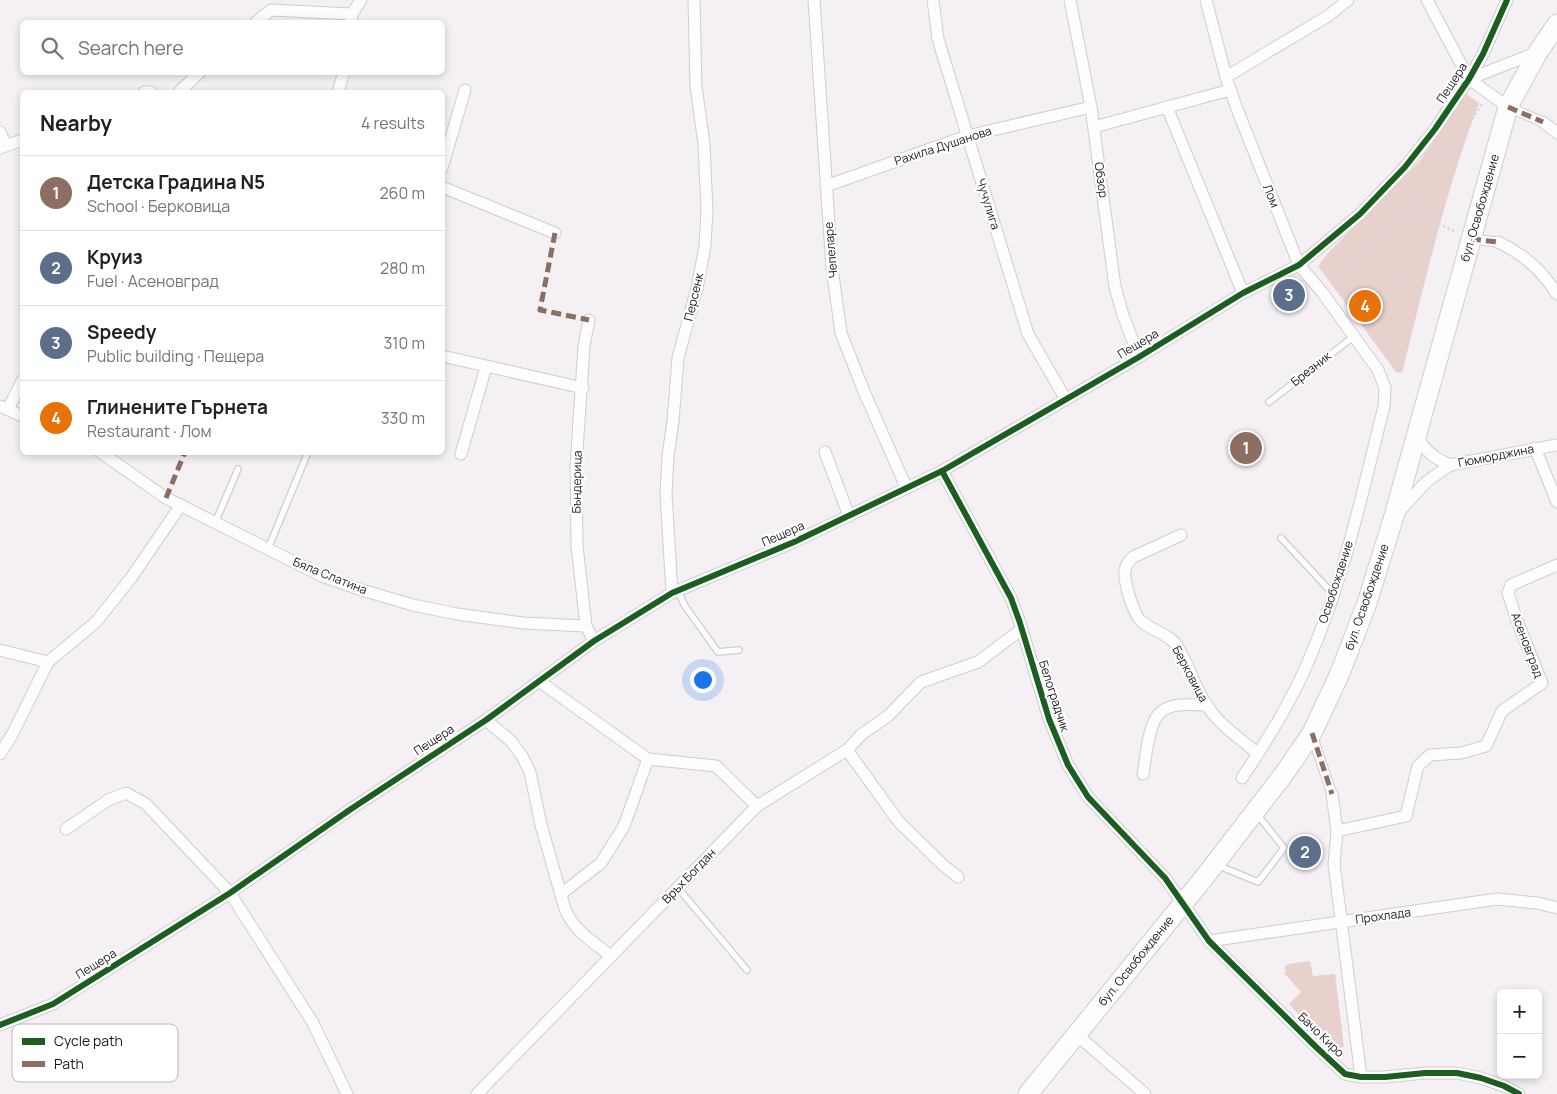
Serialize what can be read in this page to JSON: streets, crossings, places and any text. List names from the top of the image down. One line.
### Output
{"streets":{"main road":["бул. Освобождение"],"street":["Пещера","Рахила Душанова","Обзор","Лом","Чучулига","Чепеларе","Персенк","Гюмюрджина","Бъндерица","Бяла Слатина","Освобождение","Асеновград","Берковица","Белоградчик","Връх Богдан","Прохлада","Бачо Киро"],"lane":["Брезник"]},"crossings":[["Пещера","Обзор"],["Пещера","Лом"],["Пещера","Чучулига"],["Пещера","Чепеларе"],["Пещера","Персенк"],["Пещера","Бъндерица"],["Пещера","Белоградчик"],["Рахила Душанова","Обзор"],["Рахила Душанова","Чучулига"],["Рахила Душанова","Чепеларе"],["Лом","Брезник"],["Лом","Освобождение"],["бул. Освобождение","Гюмюрджина"],["бул. Освобождение","Белоградчик"],["бул. Освобождение","Бачо Киро"],["Бъндерица","Бяла Слатина"],["Освобождение","Берковица"],["Белоградчик","Връх Богдан"],["Белоградчик","Бачо Киро"],["Прохлада","Бачо Киро"]],"legend":["Cycle path","Path"],"page":{"search":"Search here","heading":["Nearby","4 results"],"list":[{"mark":"1","name":"Детска Градина N5","note":"School · Берковица","value":"260 m"},{"mark":"2","name":"Круиз","note":"Fuel · Асеновград","value":"280 m"},{"mark":"3","name":"Speedy","note":"Public building · Пещера","value":"310 m"},{"mark":"4","name":"Глинените Гърнета","note":"Restaurant · Лом","value":"330 m"}],"pins":["3","4","1","2"],"map_buttons":["+","−"]}}
